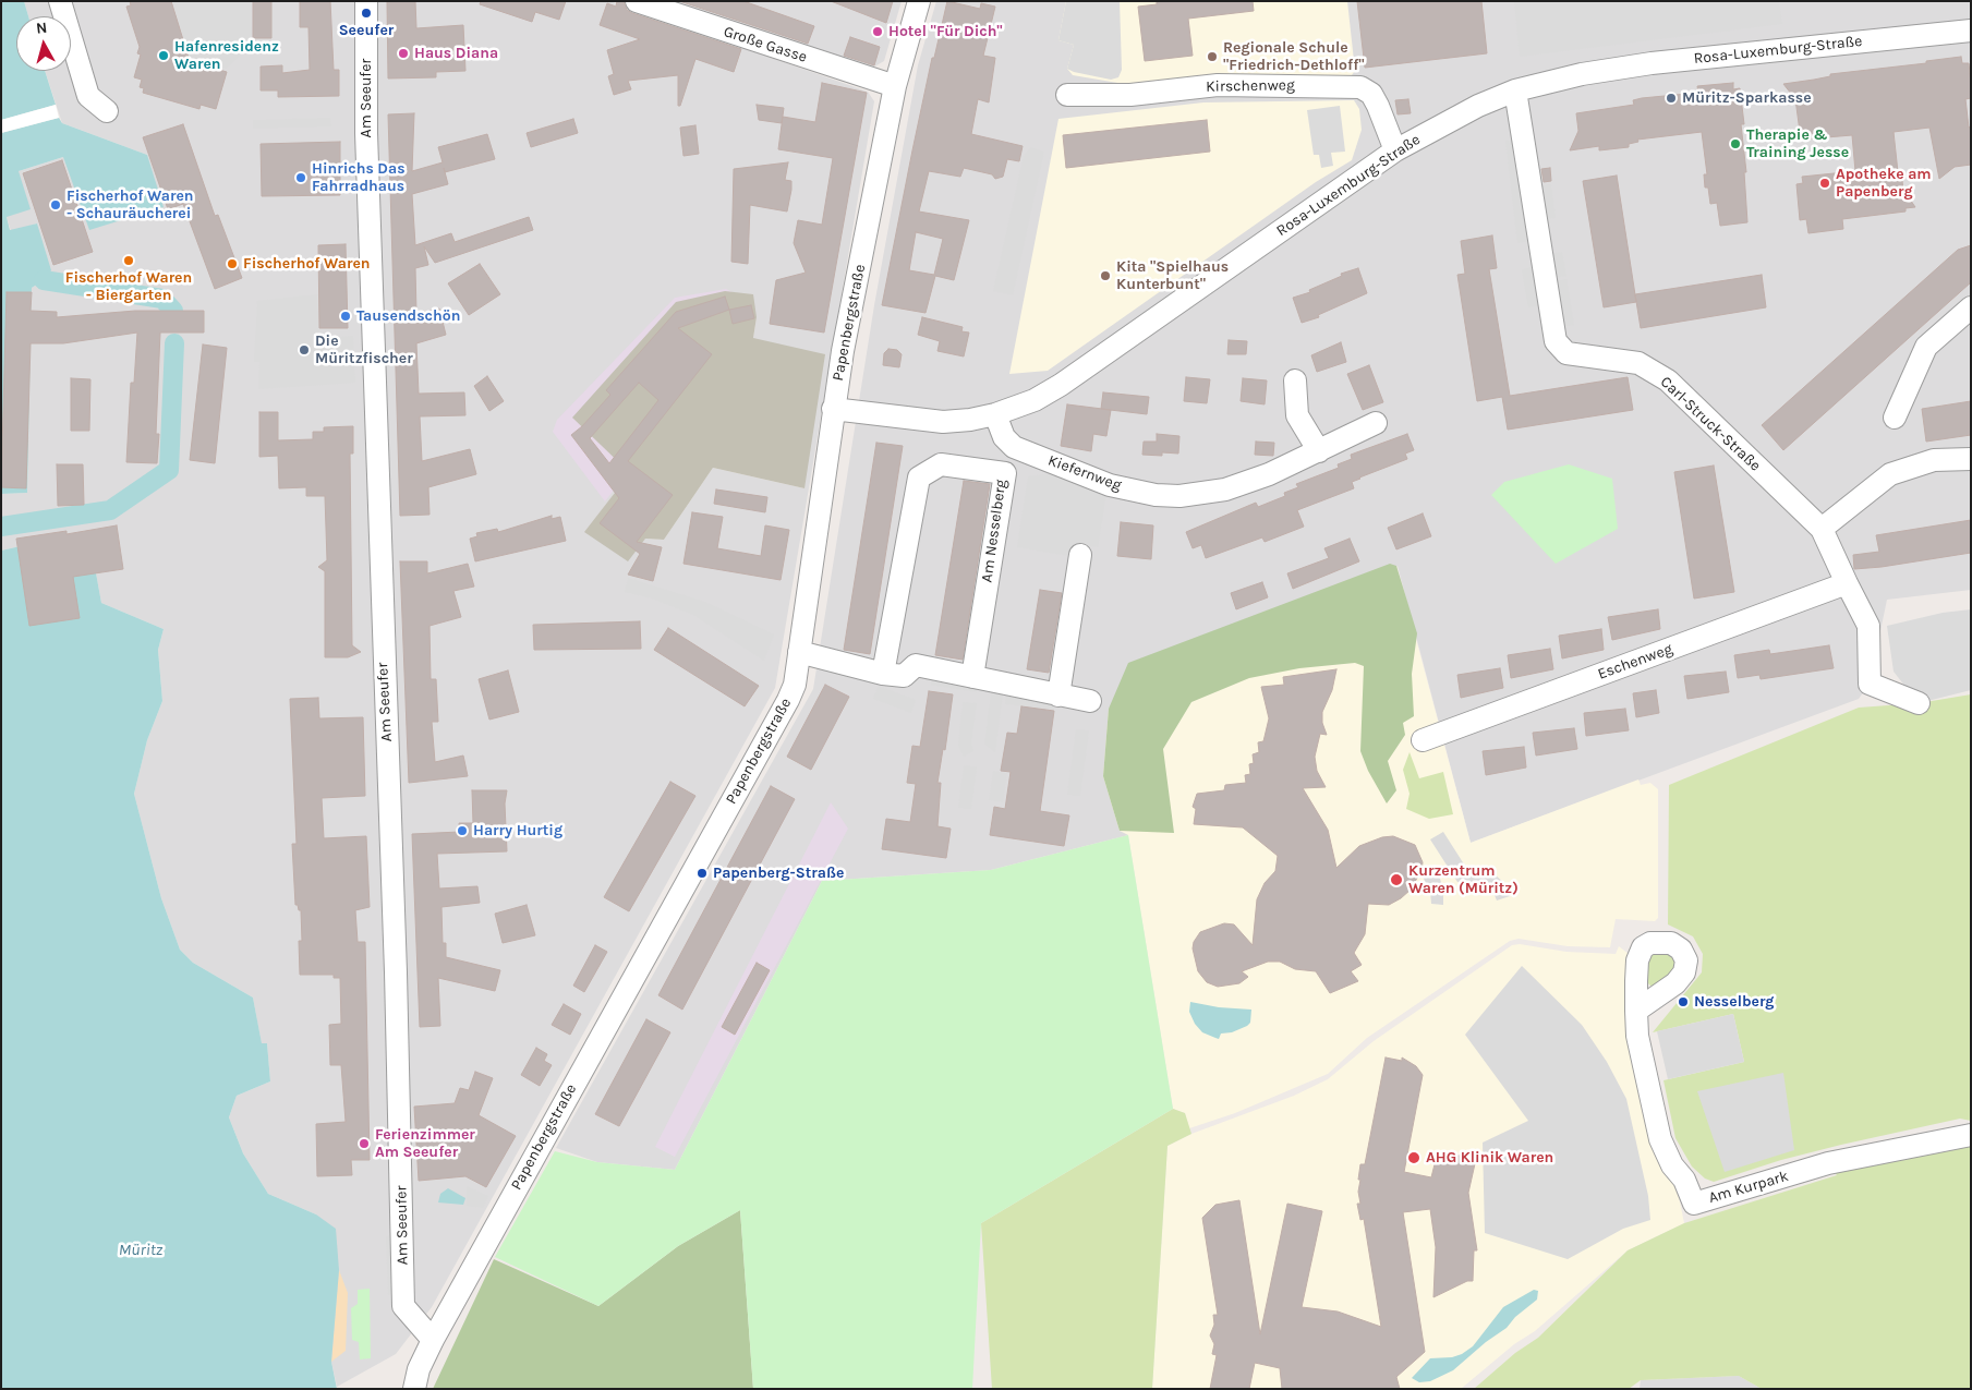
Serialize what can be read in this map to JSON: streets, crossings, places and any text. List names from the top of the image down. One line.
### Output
{"streets":{"street":["Große Gasse","Rosa-Luxemburg-Straße","Kirschenweg","Am Seeufer","Papenbergstraße","Carl-Struck-Straße","Kiefernweg","Am Nesselberg","Eschenweg","Am Kurpark"]},"crossings":[["Große Gasse","Papenbergstraße"],["Rosa-Luxemburg-Straße","Kirschenweg"],["Rosa-Luxemburg-Straße","Papenbergstraße"],["Rosa-Luxemburg-Straße","Carl-Struck-Straße"],["Rosa-Luxemburg-Straße","Kiefernweg"],["Am Seeufer","Papenbergstraße"],["Carl-Struck-Straße","Eschenweg"]],"water":["Müritz"],"places":["Seeufer","Hotel \"Für Dich\"","Haus Diana","Hafenresidenz Waren","Regionale Schule \"Friedrich-Dethloff\"","Müritz-Sparkasse","Therapie & Training Jesse","Hinrichs Das Fahrradhaus","Apotheke am Papenberg","Fischerhof Waren - Schauräucherei","Fischerhof Waren - Biergarten","Fischerhof Waren","Kita \"Spielhaus Kunterbunt\"","Tausendschön","Die Müritzfischer","Harry Hurtig","Papenberg-Straße","Kurzentrum Waren (Müritz)","Nesselberg","Ferienzimmer Am Seeufer","AHG Klinik Waren"],"north":"top"}
